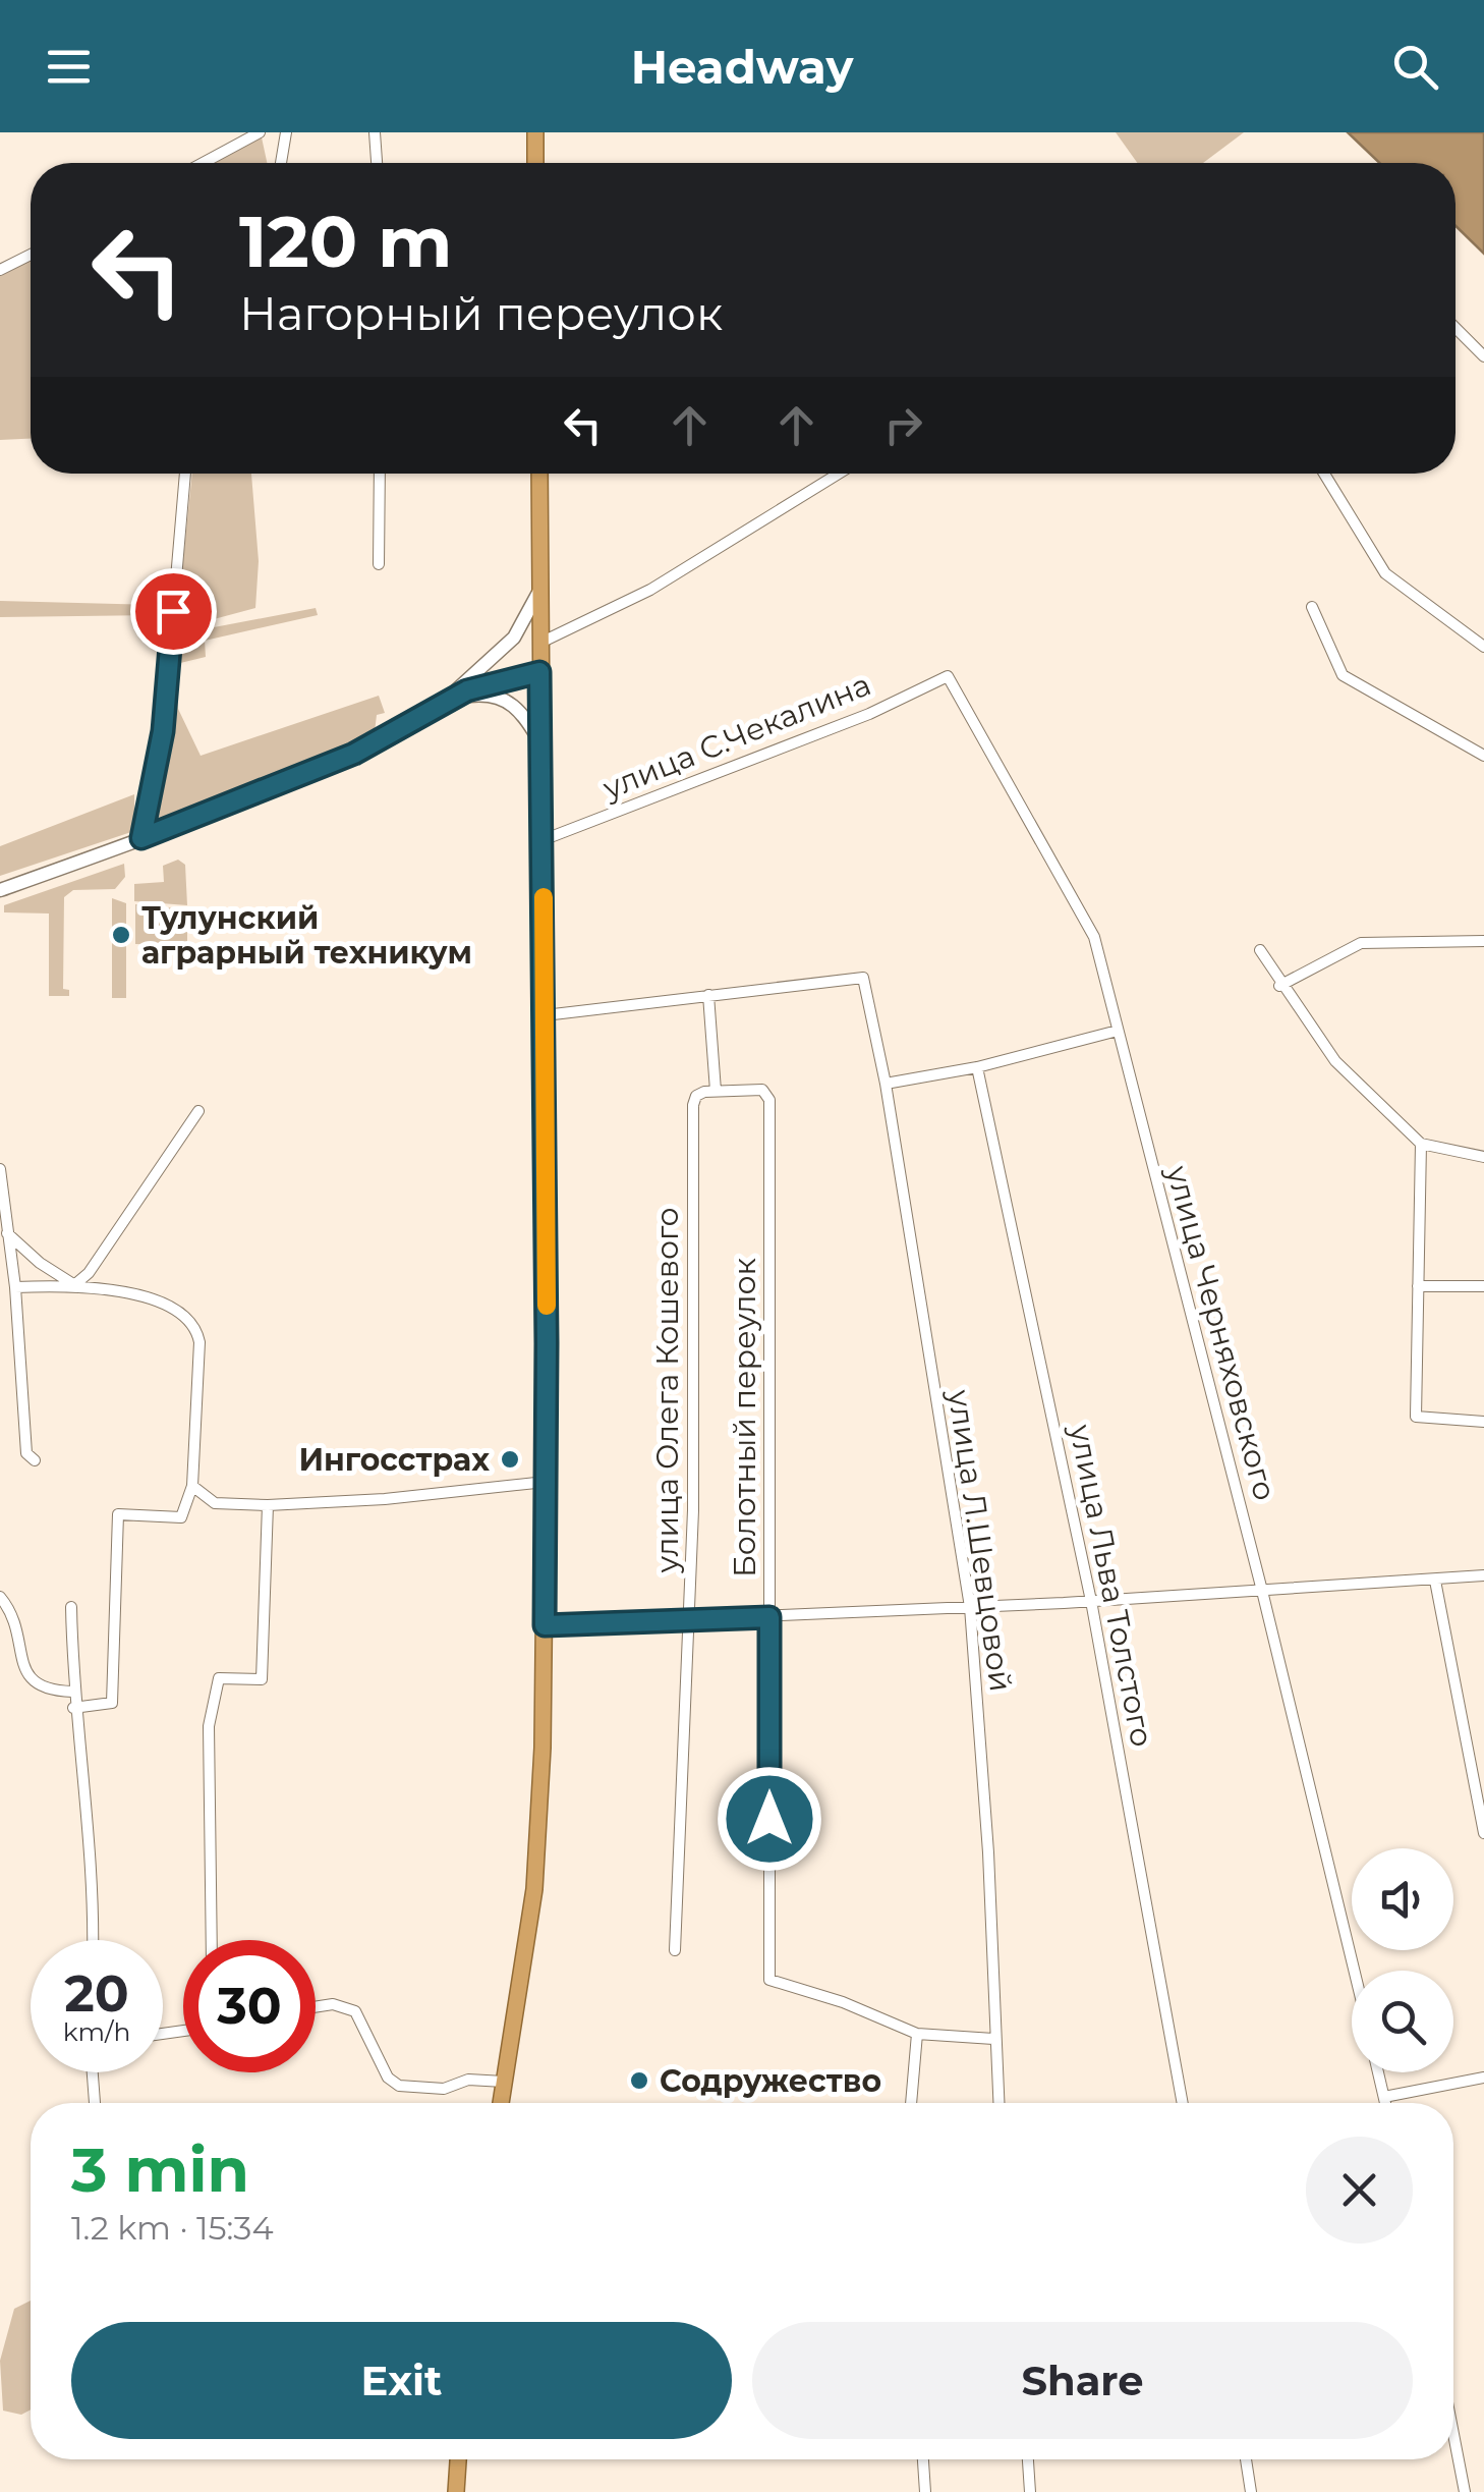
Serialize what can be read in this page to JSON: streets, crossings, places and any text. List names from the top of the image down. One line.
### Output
{"streets":{"street":["улица С.Чекалина","улица Черняховского","улица Олега Кошевого","Болотный переулок","улица Л.Шевцовой","улица Льва Толстого"]},"crossings":[["улица С.Чекалина","улица Черняховского"],["улица Олега Кошевого","Болотный переулок"]],"places":["Тулунский аграрный техникум","Ингосстрах","Содружество"],"page":{"header":"Headway","turn":["120 m","Нагорный переулок"],"speed":"20 km/h","limit":"30","heading":["3 min","1.2 km · 15:34"],"buttons":["Exit","Share"]}}
